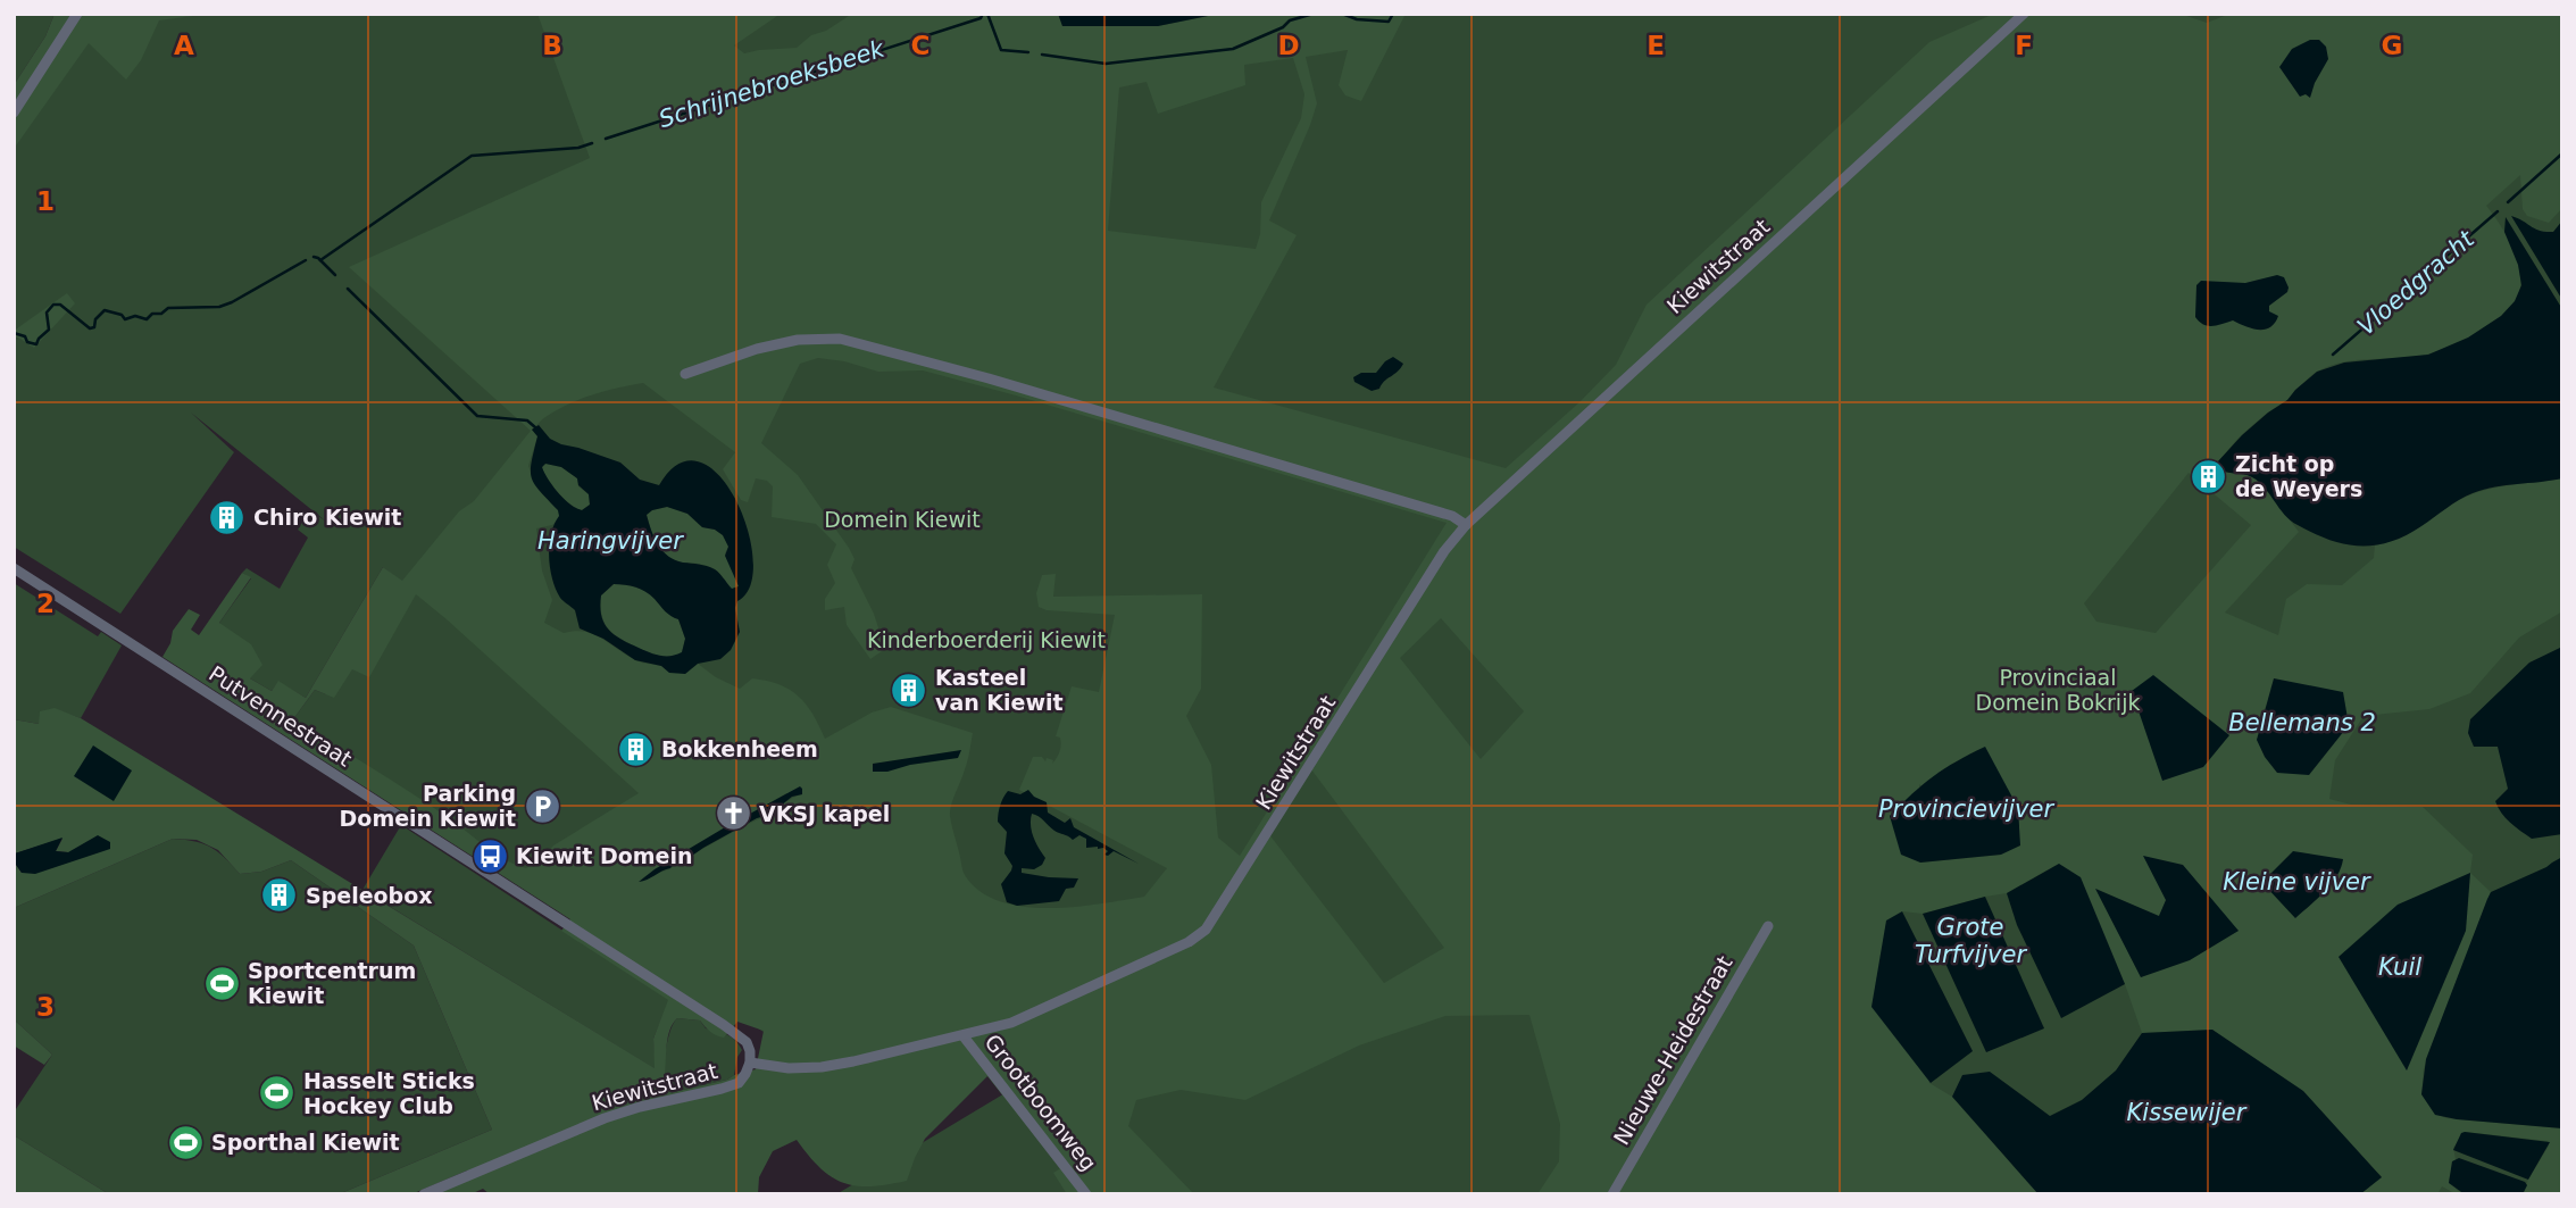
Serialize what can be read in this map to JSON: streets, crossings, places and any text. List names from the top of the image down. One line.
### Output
{"streets":{"street":["Kiewitstraat","Putvennestraat","Nieuwe-Heidestraat","Grootboomweg"]},"crossings":[["Kiewitstraat","Putvennestraat"],["Kiewitstraat","Grootboomweg"]],"water":["Schrijnebroeksbeek","Vloedgracht","Haringvijver","Bellemans 2","Provincievijver","Kleine vijver","Grote Turfvijver","Kuil","Kissewijer"],"parks":["Domein Kiewit","Kinderboerderij Kiewit","Provinciaal Domein Bokrijk"],"places":{"building":["Zicht op de Weyers","Chiro Kiewit","Kasteel van Kiewit","Bokkenheem","Speleobox"],"parking":["Parking Domein Kiewit"],"church":["VKSJ kapel"],"bus stop":["Kiewit Domein"],"sports":["Sportcentrum Kiewit","Hasselt Sticks Hockey Club","Sporthal Kiewit"]},"grid":{"columns":["A","B","C","D","E","F","G"],"rows":["1","2","3"]}}
